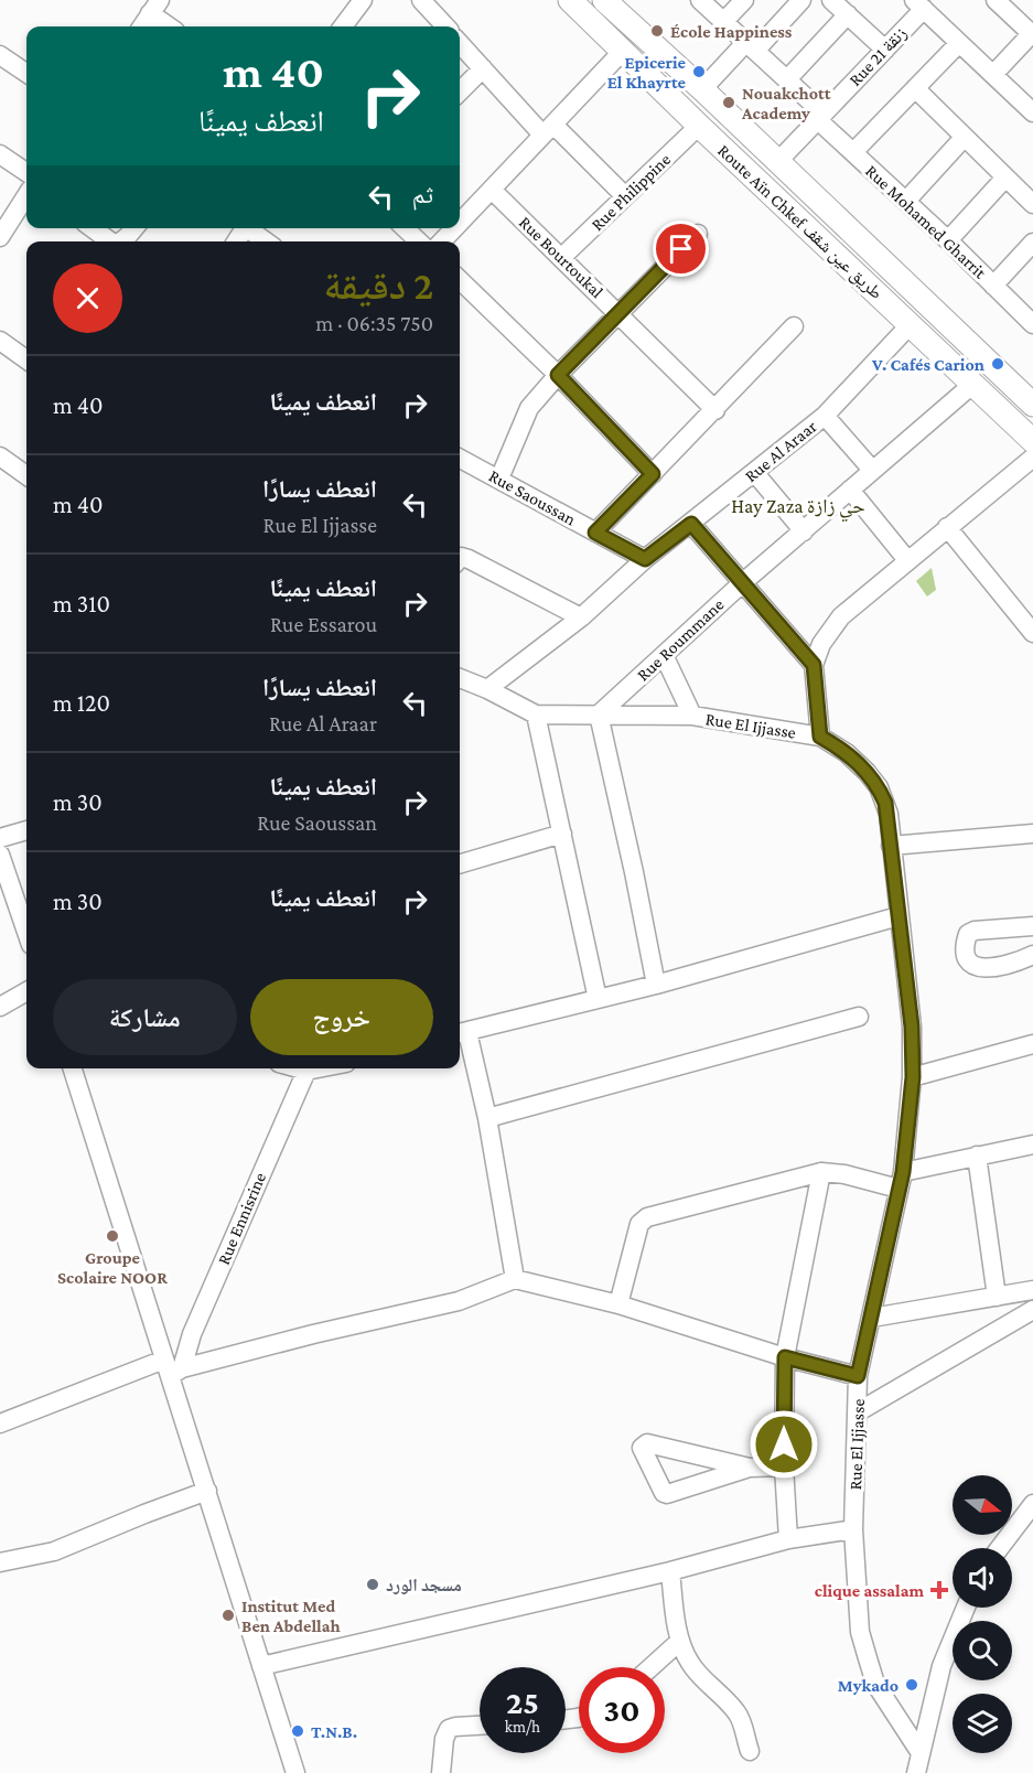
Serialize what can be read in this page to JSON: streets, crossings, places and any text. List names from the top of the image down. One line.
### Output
{"streets":{"main road":["Route Aïn Chkef طريق عين شقف"],"street":["Rue 21 زنقة","Rue Philippine","Rue Mohamed Gharrit","Rue Bourtoukal","Rue Al Araar","Rue Saoussan","Rue Roummane","Rue El Ijjasse","Rue Ennisrine"]},"crossings":[["Rue 21 زنقة","Route Aïn Chkef طريق عين شقف"],["Rue 21 زنقة","Rue Mohamed Gharrit"],["Rue Philippine","Route Aïn Chkef طريق عين شقف"],["Rue Philippine","Rue Bourtoukal"],["Route Aïn Chkef طريق عين شقف","Rue Al Araar"],["Route Aïn Chkef طريق عين شقف","Rue Roummane"],["Rue Al Araar","Rue Saoussan"],["Rue Al Araar","Rue El Ijjasse"],["Rue Roummane","Rue El Ijjasse"]],"districts":["Hay Zaza حي زازة"],"places":{"other":["École Happiness","Epicerie El Khayrte","Nouakchott Academy","V. Cafés Carion","Groupe Scolaire NOOR","مسجد الورد","Institut Med Ben Abdellah","Mykado","T.N.B."],"health":["clique assalam"]},"north":"right","page":{"turn":["40 m","انعطف يمينًا"],"then":"ثم","heading":["2 دقيقة","750 m · 06:35"],"list":[{"name":"انعطف يمينًا","value":"40 m"},{"name":"انعطف يسارًا","note":"Rue El Ijjasse","value":"40 m"},{"name":"انعطف يمينًا","note":"Rue Essarou","value":"310 m"},{"name":"انعطف يسارًا","note":"Rue Al Araar","value":"120 m"},{"name":"انعطف يمينًا","note":"Rue Saoussan","value":"30 m"},{"name":"انعطف يمينًا","value":"30 m"}],"buttons":["خروج","مشاركة"],"speed":"25 km/h","limit":"30"}}
